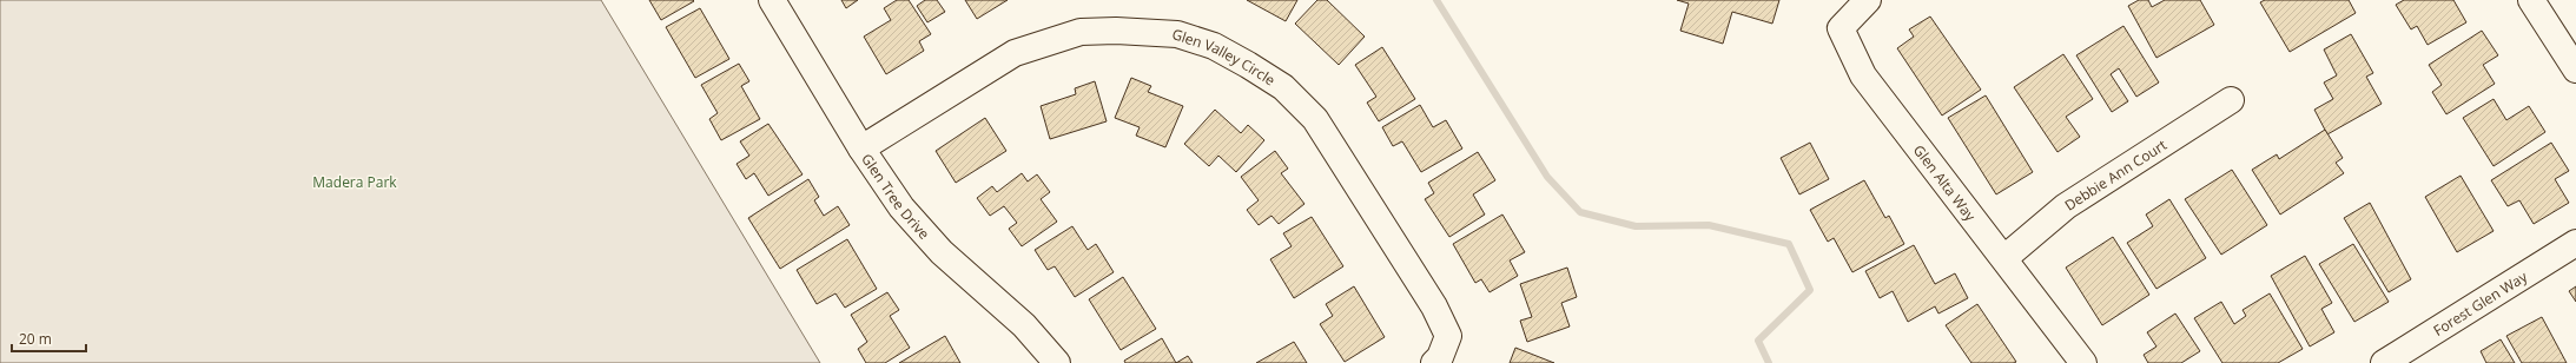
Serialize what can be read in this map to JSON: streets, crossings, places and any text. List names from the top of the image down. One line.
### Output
{"streets":{"street":["Glen Valley Circle","Debbie Ann Court","Glen Alta Way","Glen Tree Drive","Forest Glen Way"]},"crossings":[["Glen Valley Circle","Glen Tree Drive"],["Debbie Ann Court","Glen Alta Way"]],"parks":["Madera Park"],"scale_bar":"20 m"}
